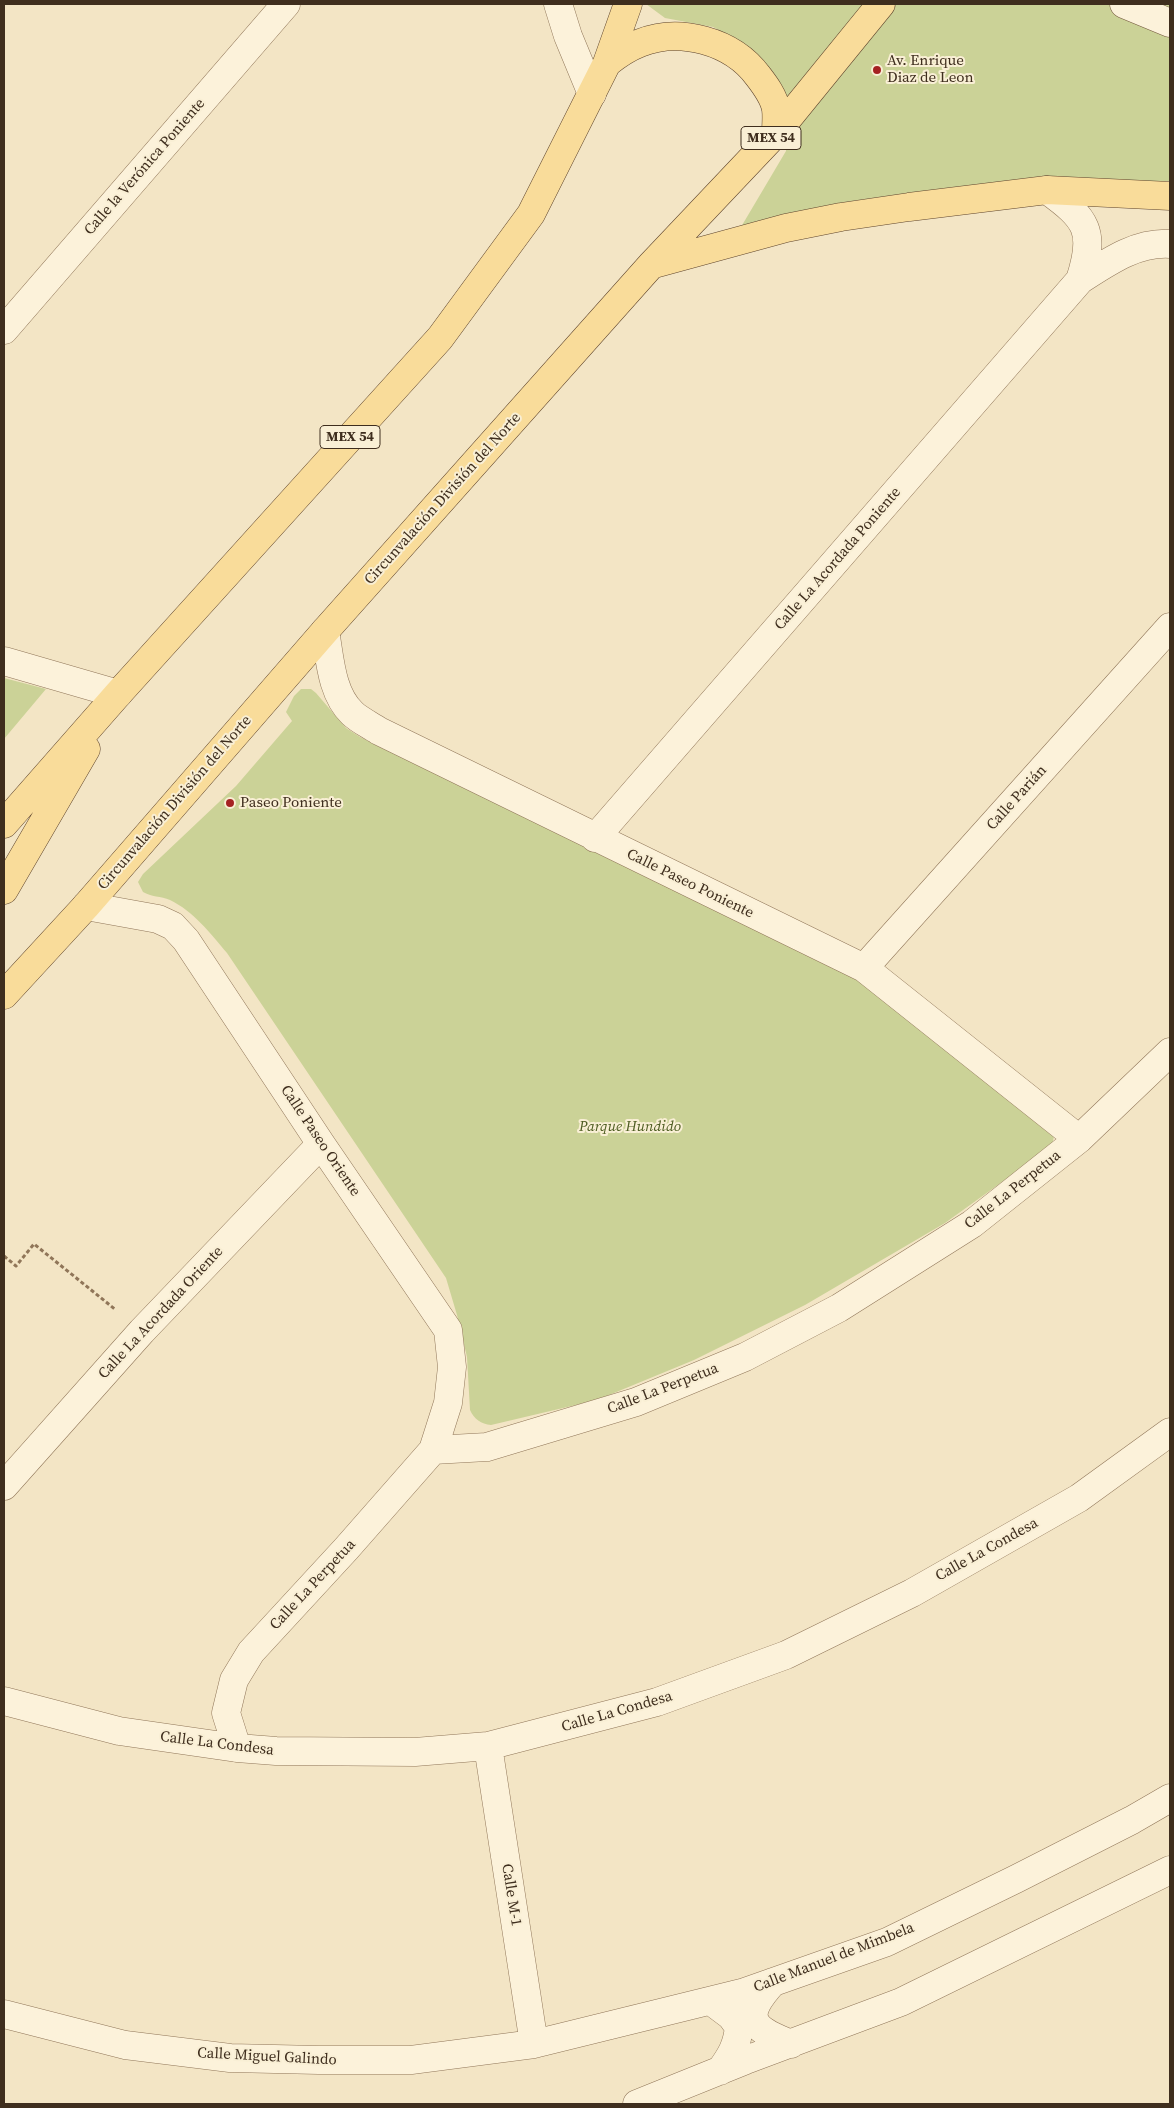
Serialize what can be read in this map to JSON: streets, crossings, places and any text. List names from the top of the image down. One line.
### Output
{"streets":{"main road":["MEX 54","Circunvalación División del Norte"],"street":["Calle la Verónica Poniente","Calle La Acordada Poniente","Calle Parián","Calle Paseo Poniente","Calle Paseo Oriente","Calle La Perpetua","Calle La Acordada Oriente","Calle La Condesa","Calle M-1","Calle Manuel de Mimbela","Calle Miguel Galindo"]},"crossings":[["Circunvalación División del Norte","Calle Paseo Poniente"],["Circunvalación División del Norte","Calle Paseo Oriente"],["Calle La Acordada Poniente","Calle Paseo Poniente"],["Calle Parián","Calle Paseo Poniente"],["Calle Paseo Poniente","Calle La Perpetua"],["Calle Paseo Oriente","Calle La Perpetua"],["Calle Paseo Oriente","Calle La Acordada Oriente"],["Calle La Perpetua","Calle La Condesa"],["Calle La Condesa","Calle M-1"],["Calle M-1","Calle Manuel de Mimbela"],["Calle M-1","Calle Miguel Galindo"],["Calle Manuel de Mimbela","Calle Miguel Galindo"]],"parks":["Parque Hundido"],"places":["Av. Enrique Diaz de Leon","Paseo Poniente"]}
